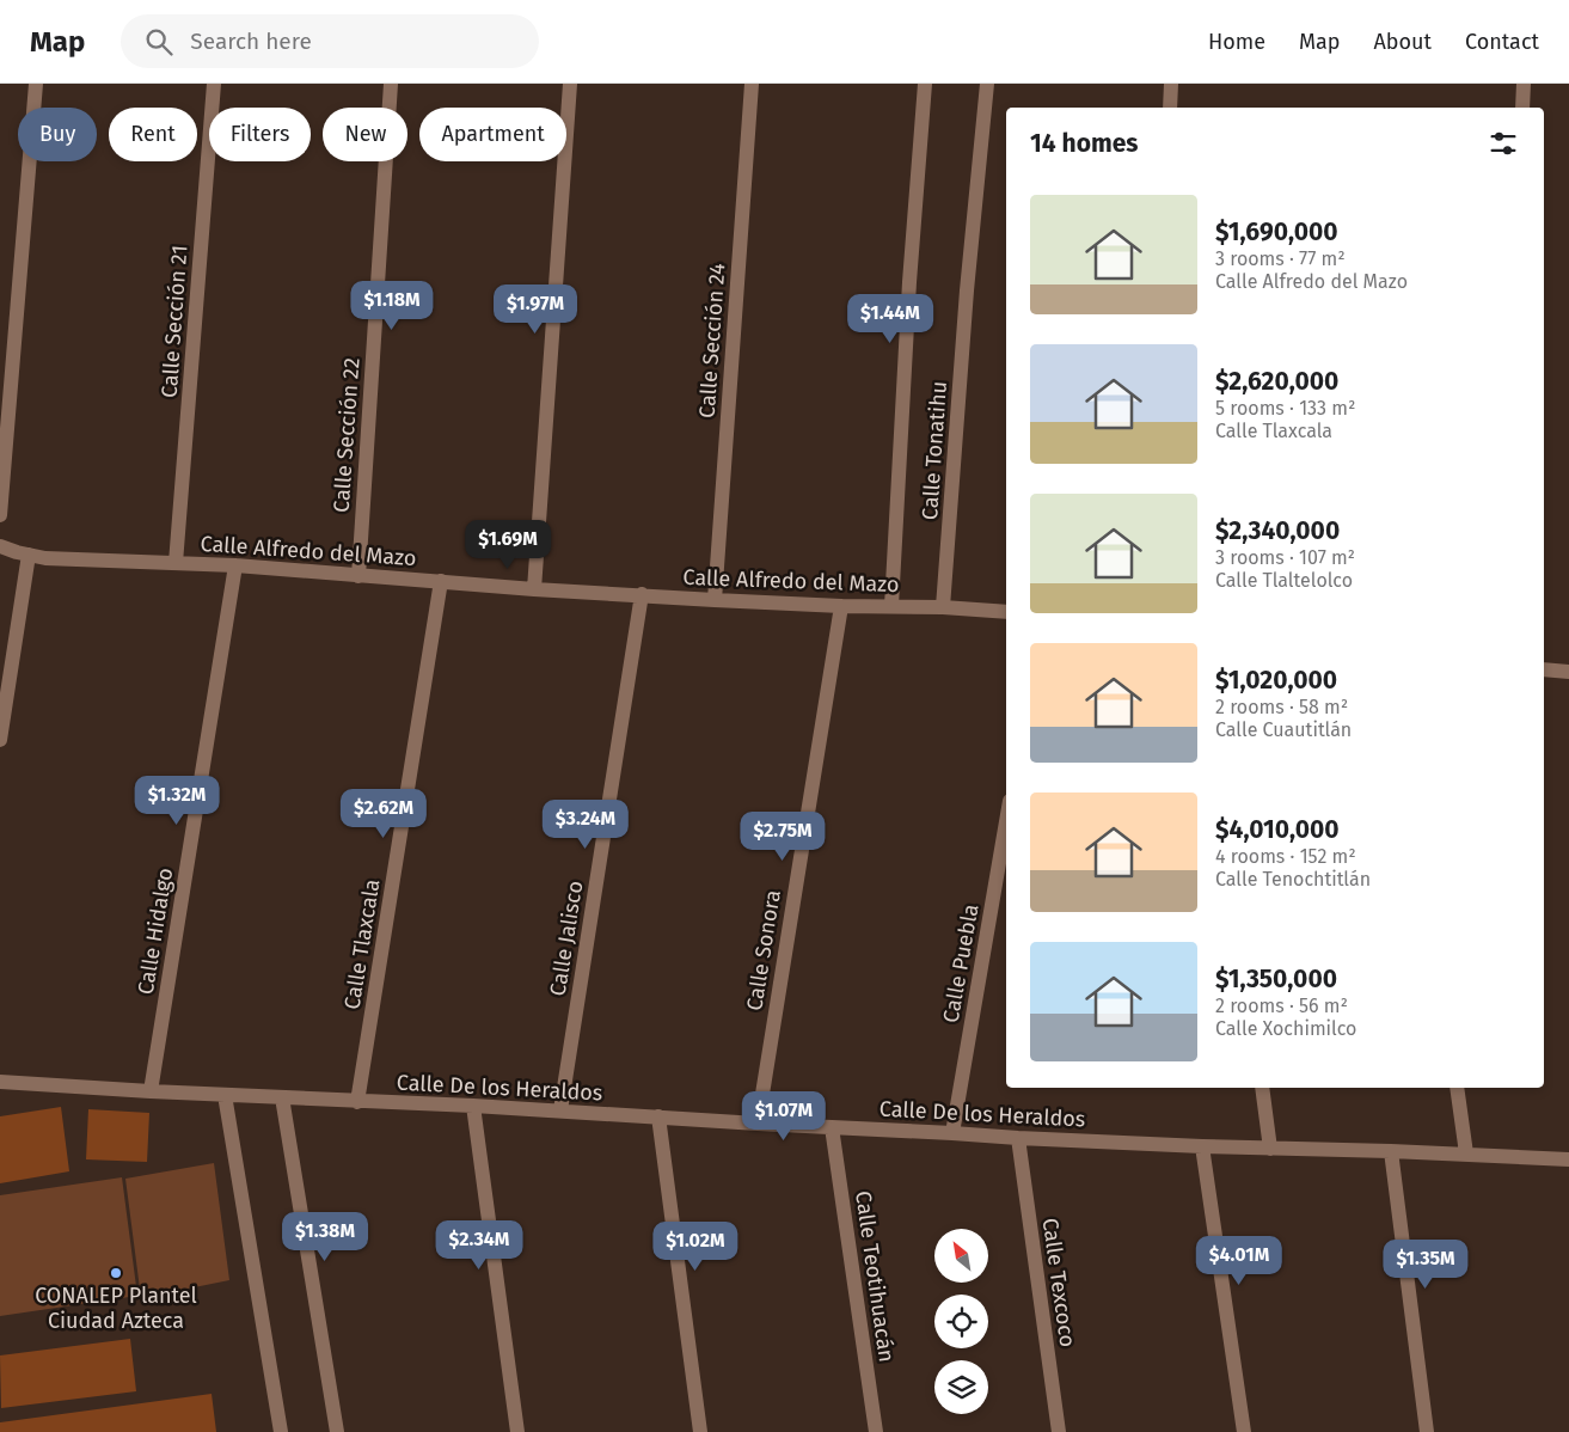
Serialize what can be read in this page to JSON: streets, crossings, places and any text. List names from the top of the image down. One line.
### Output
{"streets":{"street":["Calle Sección 21","Calle Sección 24","Calle Sección 22","Calle Tonatihu","Calle Alfredo del Mazo","Calle Hidalgo","Calle Jalisco","Calle Tlaxcala","Calle Sonora","Calle Puebla","Calle De los Heraldos","Calle Teotihuacán","Calle Texcoco"]},"crossings":[["Calle Sección 21","Calle Alfredo del Mazo"],["Calle Sección 24","Calle Alfredo del Mazo"],["Calle Sección 22","Calle Alfredo del Mazo"],["Calle Tonatihu","Calle Alfredo del Mazo"],["Calle Alfredo del Mazo","Calle Hidalgo"],["Calle Alfredo del Mazo","Calle Jalisco"],["Calle Alfredo del Mazo","Calle Tlaxcala"],["Calle Alfredo del Mazo","Calle Sonora"],["Calle Hidalgo","Calle De los Heraldos"],["Calle Jalisco","Calle De los Heraldos"],["Calle Tlaxcala","Calle De los Heraldos"],["Calle Sonora","Calle De los Heraldos"],["Calle Puebla","Calle De los Heraldos"],["Calle De los Heraldos","Calle Teotihuacán"],["Calle De los Heraldos","Calle Texcoco"]],"places":["CONALEP Plantel Ciudad Azteca"],"north":"top left","page":{"header":"Map","search":"Search here","nav":["Home","Map","About","Contact"],"chip":["Buy","Rent","Filters","New","Apartment"],"heading":"14 homes","list":[{"name":"$1,690,000","note":"3 rooms · 77 m² · Calle Alfredo del Mazo"},{"name":"$2,620,000","note":"5 rooms · 133 m² · Calle Tlaxcala"},{"name":"$2,340,000","note":"3 rooms · 107 m² · Calle Tlaltelolco"},{"name":"$1,020,000","note":"2 rooms · 58 m² · Calle Cuautitlán"},{"name":"$4,010,000","note":"4 rooms · 152 m² · Calle Tenochtitlán"},{"name":"$1,350,000","note":"2 rooms · 56 m² · Calle Xochimilco"}],"price":["$1.18M","$1.97M","$1.44M","$1.69M","$1.32M","$2.62M","$3.24M","$2.75M","$1.07M","$1.38M","$2.34M","$1.02M","$4.01M","$1.35M"]}}
